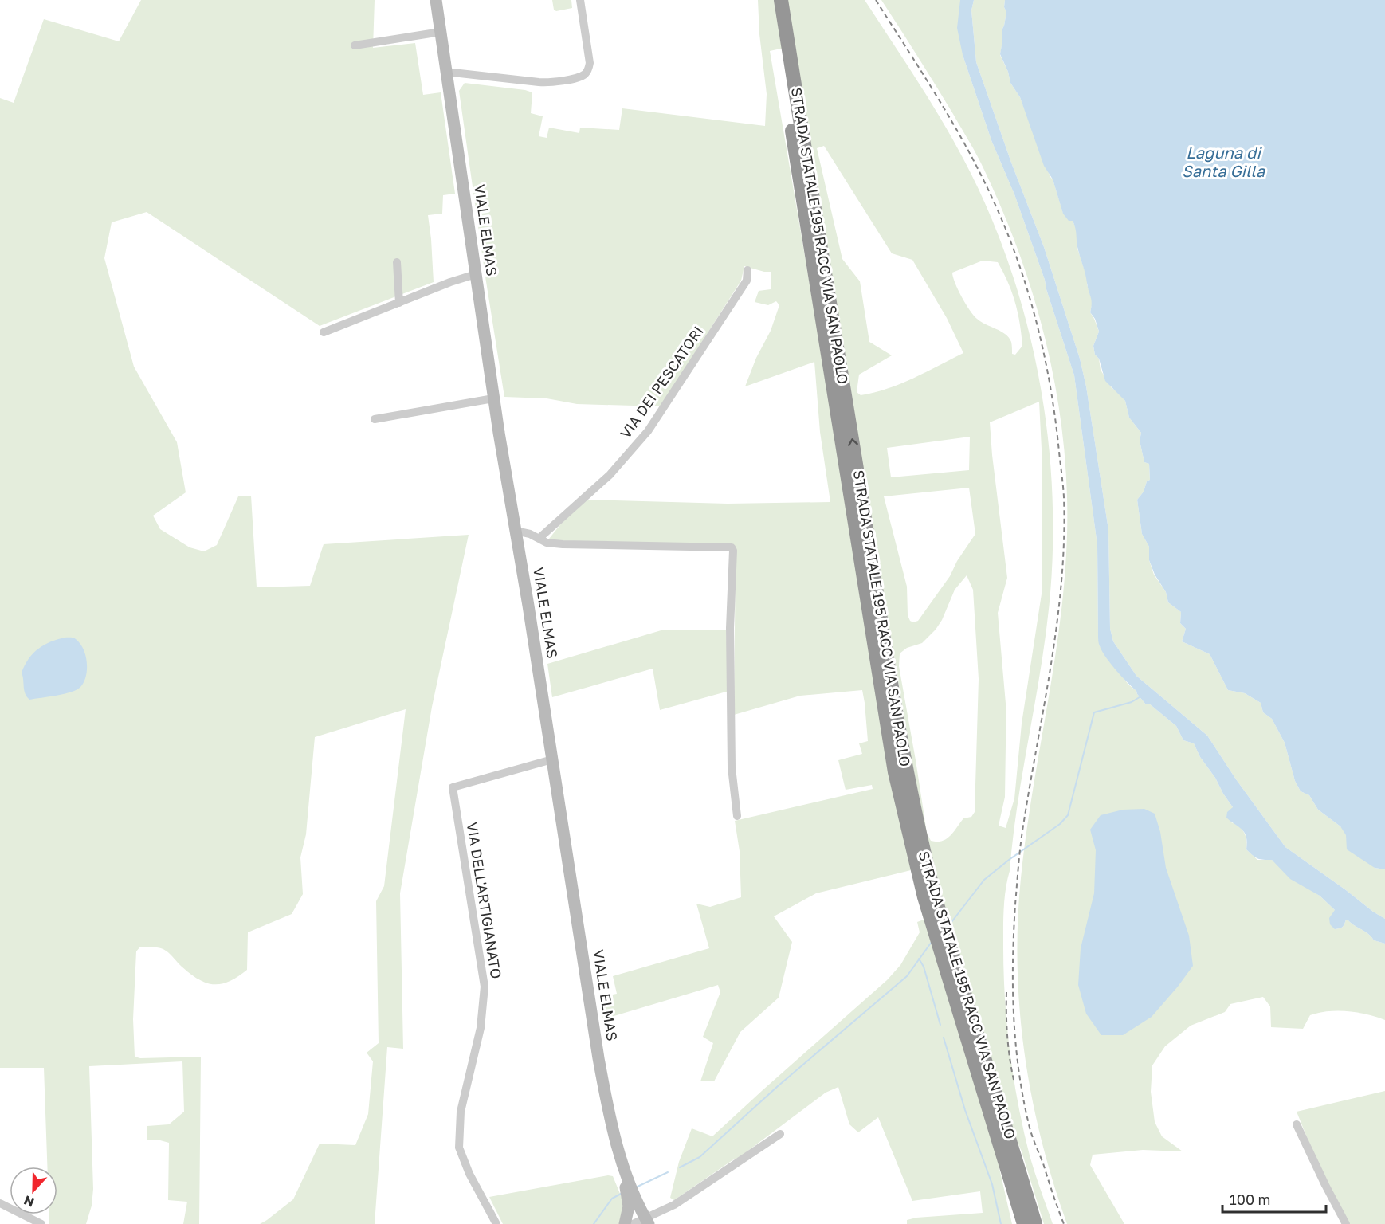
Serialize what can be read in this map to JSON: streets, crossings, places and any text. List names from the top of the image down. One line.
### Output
{"streets":{"highway":["STRADA STATALE 195 RACC VIA SAN PAOLO"],"main road":["VIALE ELMAS"],"street":["VIA DEI PESCATORI","VIA DELL'ARTIGIANATO"]},"crossings":[["VIALE ELMAS","VIA DELL'ARTIGIANATO"]],"water":["Laguna di Santa Gilla"],"scale_bar":"100 m","north":"bottom"}
